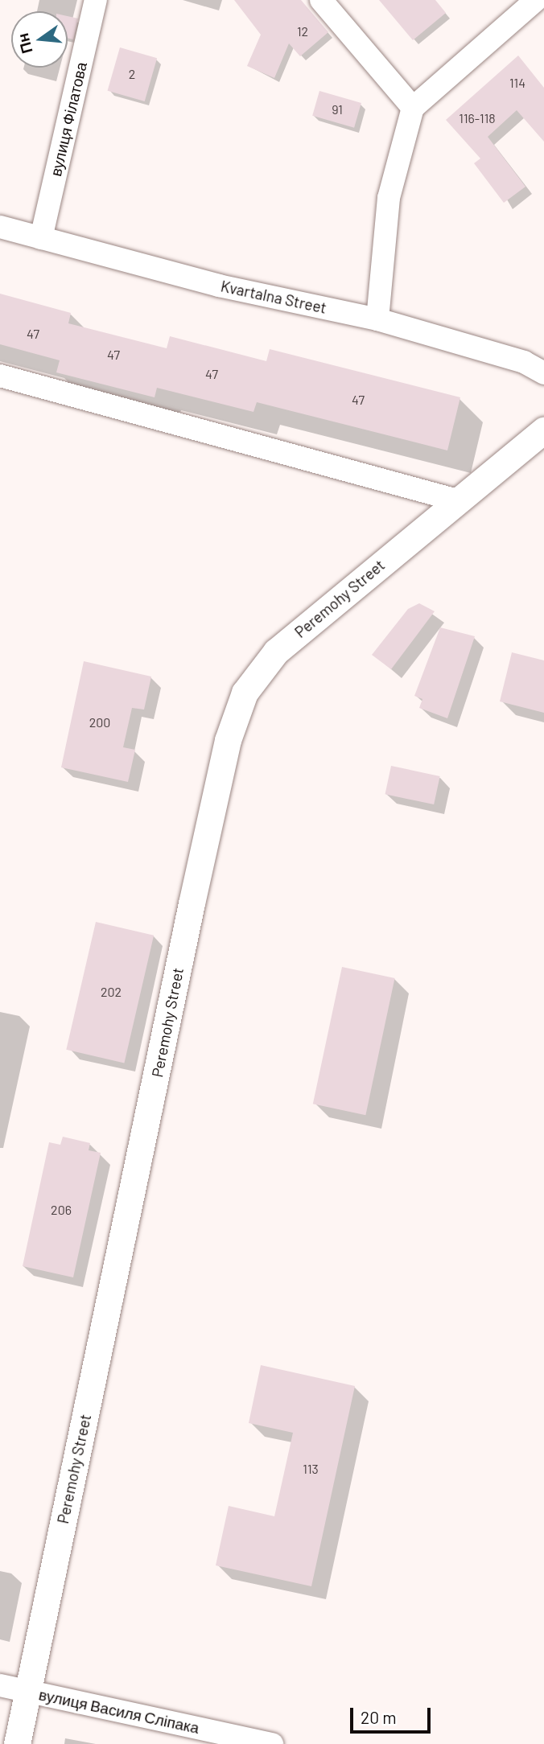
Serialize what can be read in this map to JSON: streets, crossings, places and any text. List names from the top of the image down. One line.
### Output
{"streets":{"street":["вулиця Філатова","Kvartalna Street","Peremohy Street","вулиця Василя Сліпака"]},"crossings":[["вулиця Філатова","Kvartalna Street"],["Peremohy Street","вулиця Василя Сліпака"]],"house_numbers":["12","2","114","91","116-118","47","47","47","47","200","202","206","113"],"scale_bar":"20 m","north":"left"}
